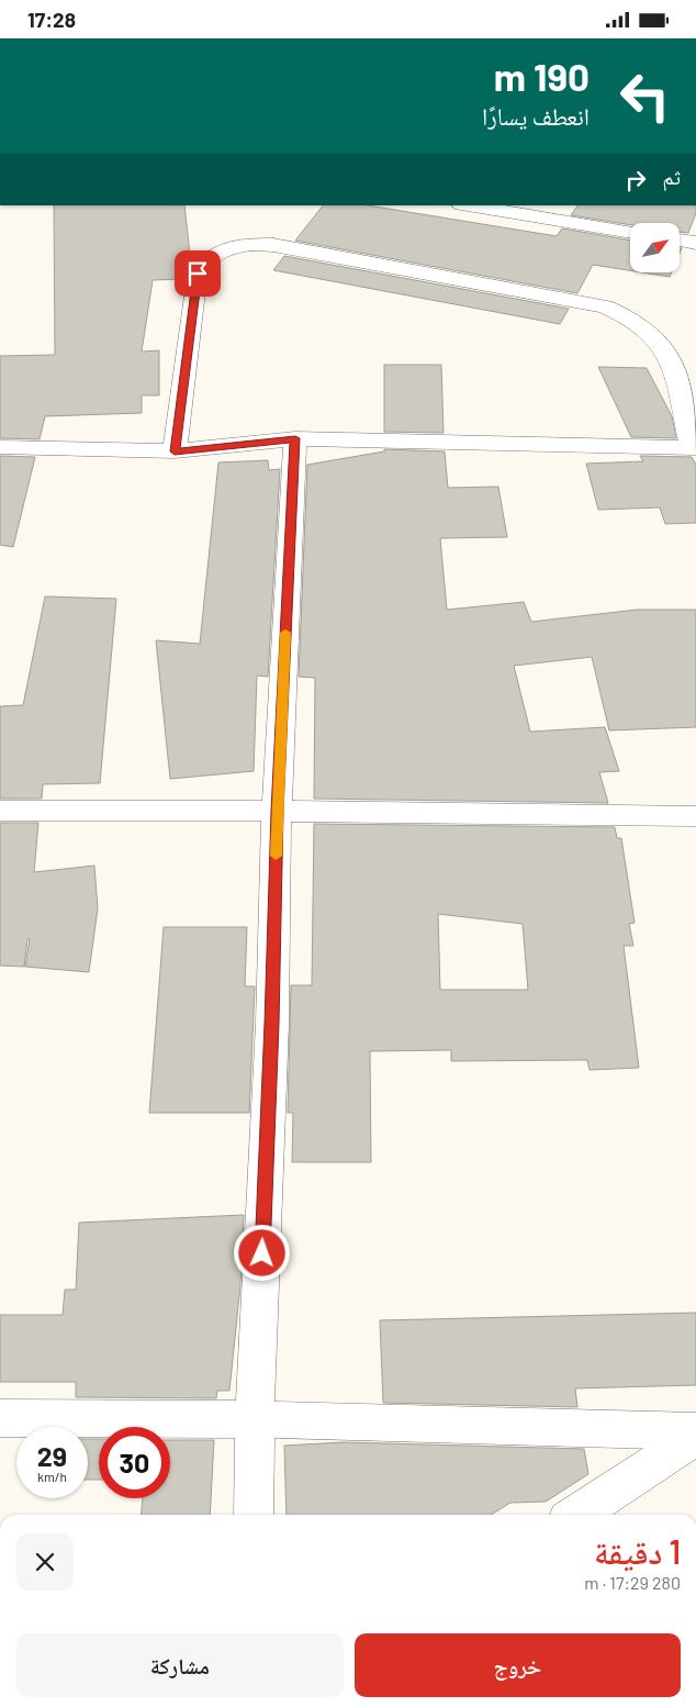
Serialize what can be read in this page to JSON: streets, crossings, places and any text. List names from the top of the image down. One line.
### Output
{"north":"top right","page":{"status":"17:28","turn":["190 m","انعطف يسارًا"],"then":"ثم","speed":"29 km/h","limit":"30","heading":["1 دقيقة","280 m · 17:29"],"buttons":["خروج","مشاركة"]}}
